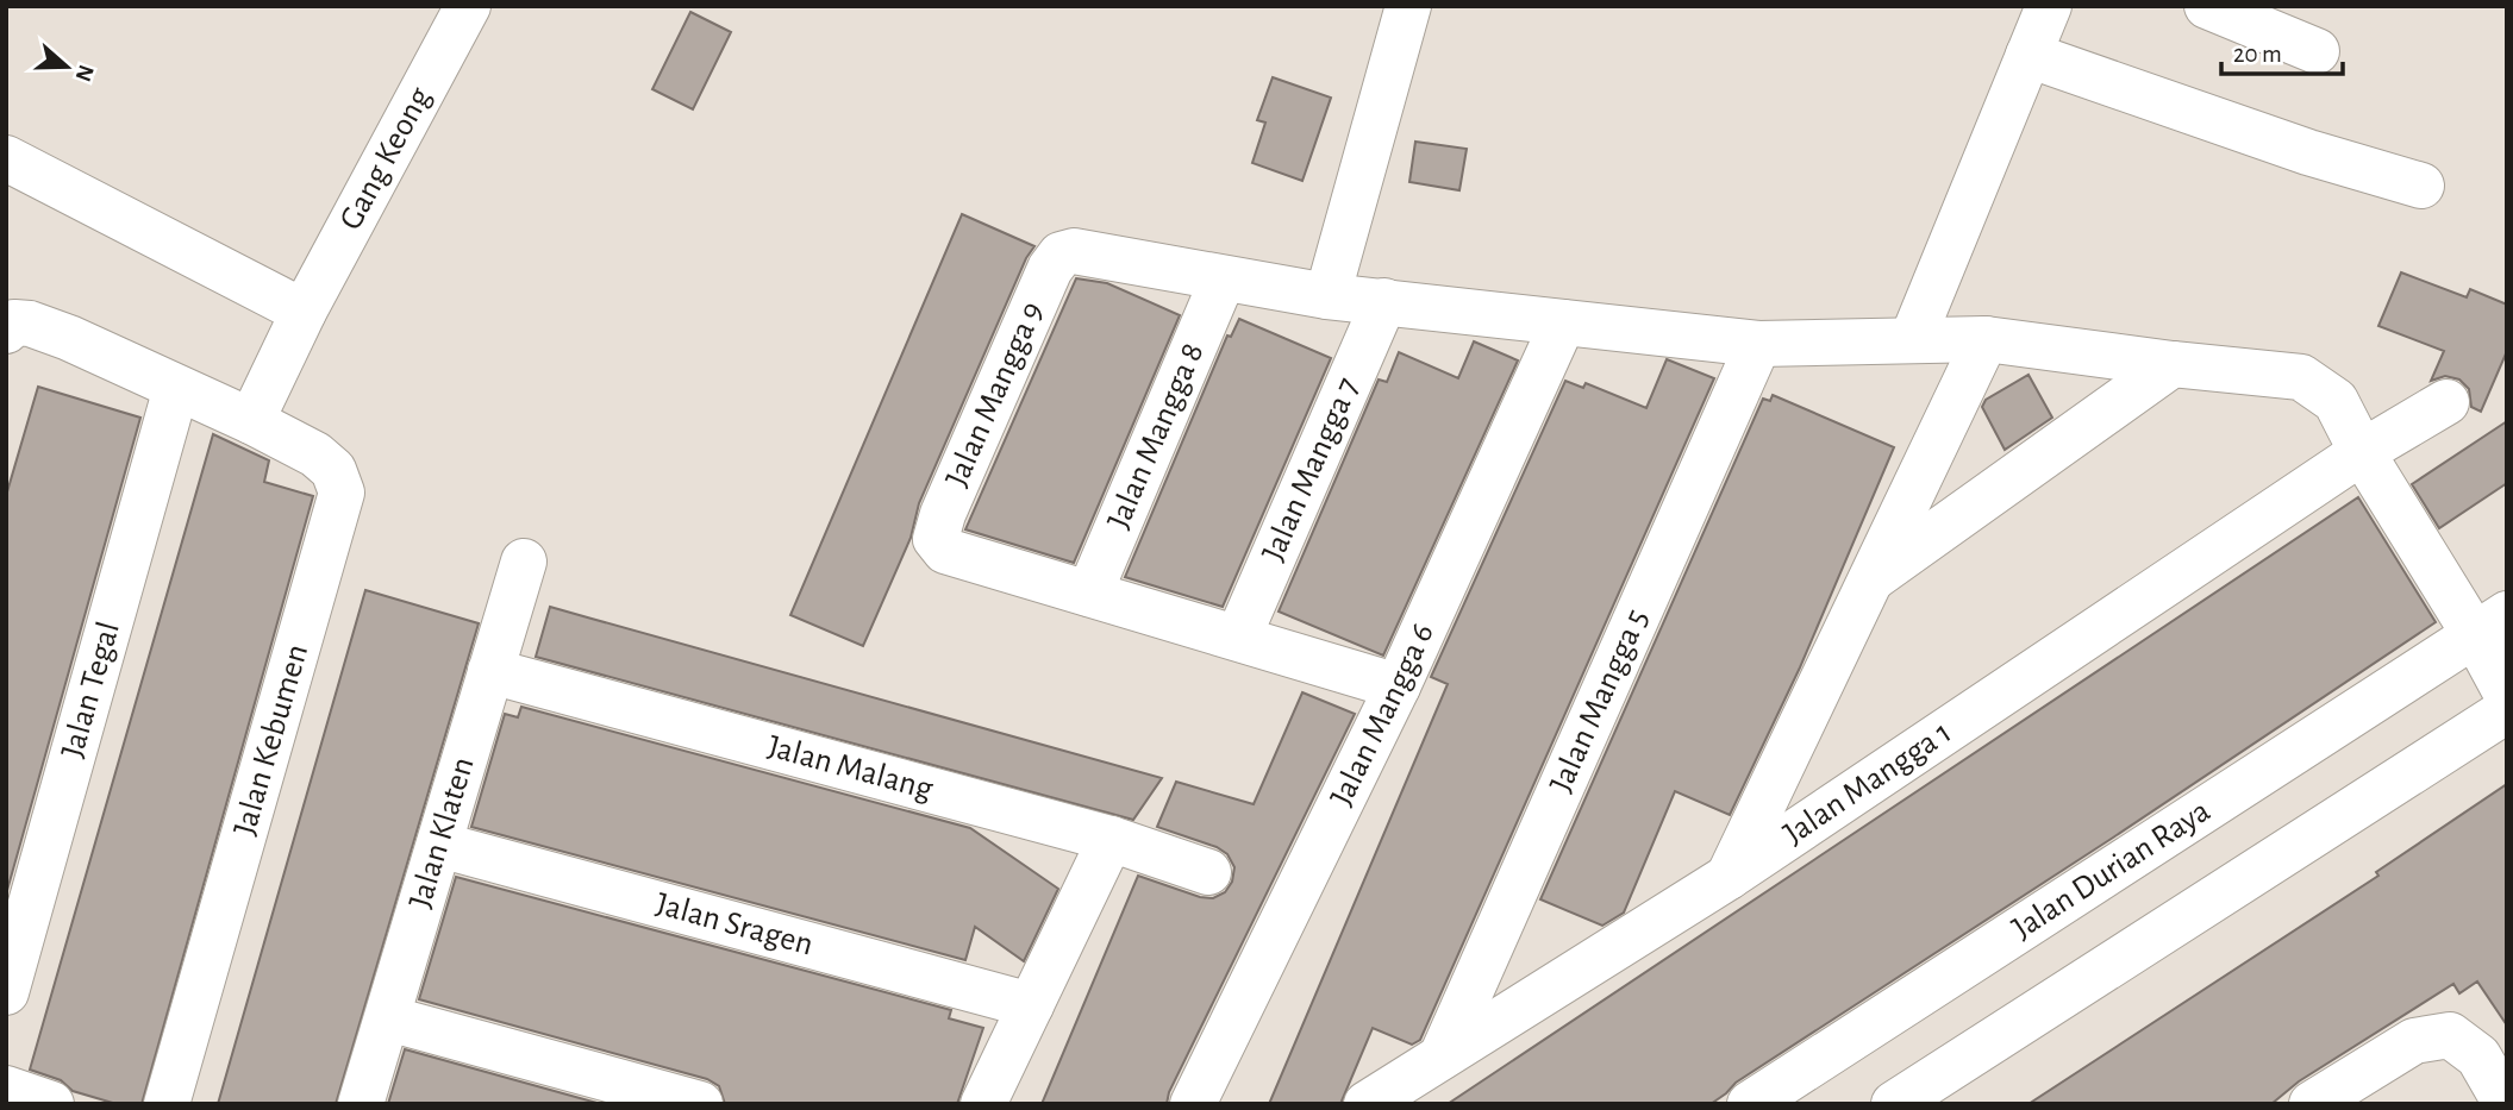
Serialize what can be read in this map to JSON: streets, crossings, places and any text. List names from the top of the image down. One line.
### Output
{"streets":{"street":["Gang Keong","Jalan Mangga 9","Jalan Mangga 8","Jalan Mangga 7","Jalan Tegal","Jalan Mangga 5","Jalan Mangga 6","Jalan Kebumen","Jalan Malang","Jalan Mangga 1","Jalan Klaten","Jalan Durian Raya","Jalan Sragen"]},"crossings":[["Gang Keong","Jalan Kebumen"],["Jalan Mangga 9","Jalan Mangga 8"],["Jalan Mangga 5","Jalan Mangga 1"],["Jalan Malang","Jalan Klaten"],["Jalan Klaten","Jalan Sragen"]],"scale_bar":"20 m","north":"right"}
